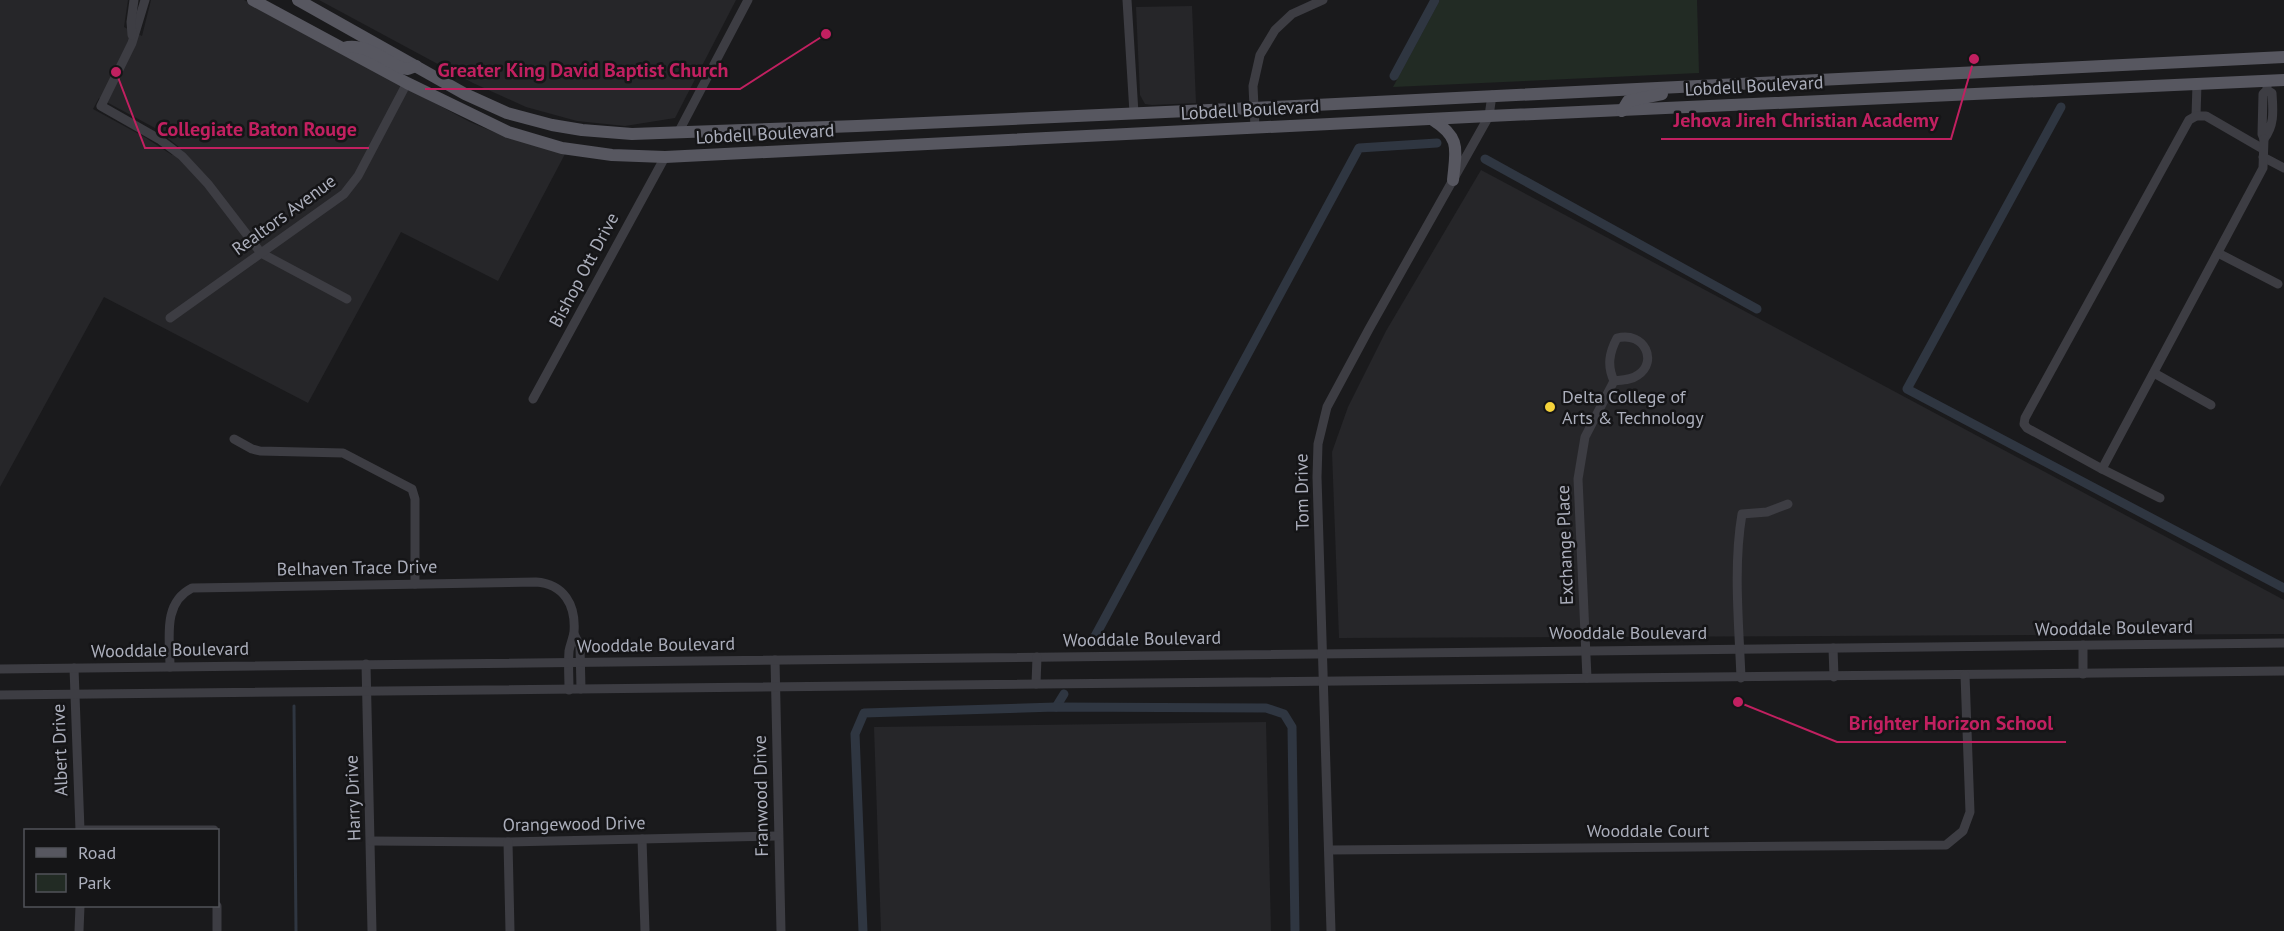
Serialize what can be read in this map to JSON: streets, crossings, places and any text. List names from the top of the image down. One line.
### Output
{"streets":{"main road":["Lobdell Boulevard"],"street":["Realtors Avenue","Bishop Ott Drive","Tom Drive","Exchange Place","Belhaven Trace Drive","Wooddale Boulevard","Albert Drive","Franwood Drive","Harry Drive","Orangewood Drive","Wooddale Court"]},"crossings":[["Lobdell Boulevard","Realtors Avenue"],["Lobdell Boulevard","Bishop Ott Drive"],["Lobdell Boulevard","Tom Drive"],["Tom Drive","Wooddale Boulevard"],["Tom Drive","Wooddale Court"],["Exchange Place","Wooddale Boulevard"],["Belhaven Trace Drive","Wooddale Boulevard"],["Wooddale Boulevard","Albert Drive"],["Wooddale Boulevard","Franwood Drive"],["Wooddale Boulevard","Harry Drive"],["Franwood Drive","Orangewood Drive"],["Harry Drive","Orangewood Drive"]],"places":["Greater King David Baptist Church","Jehova Jireh Christian Academy","Collegiate Baton Rouge","Delta College of Arts & Technology","Brighter Horizon School"],"legend":["Road","Park"]}
